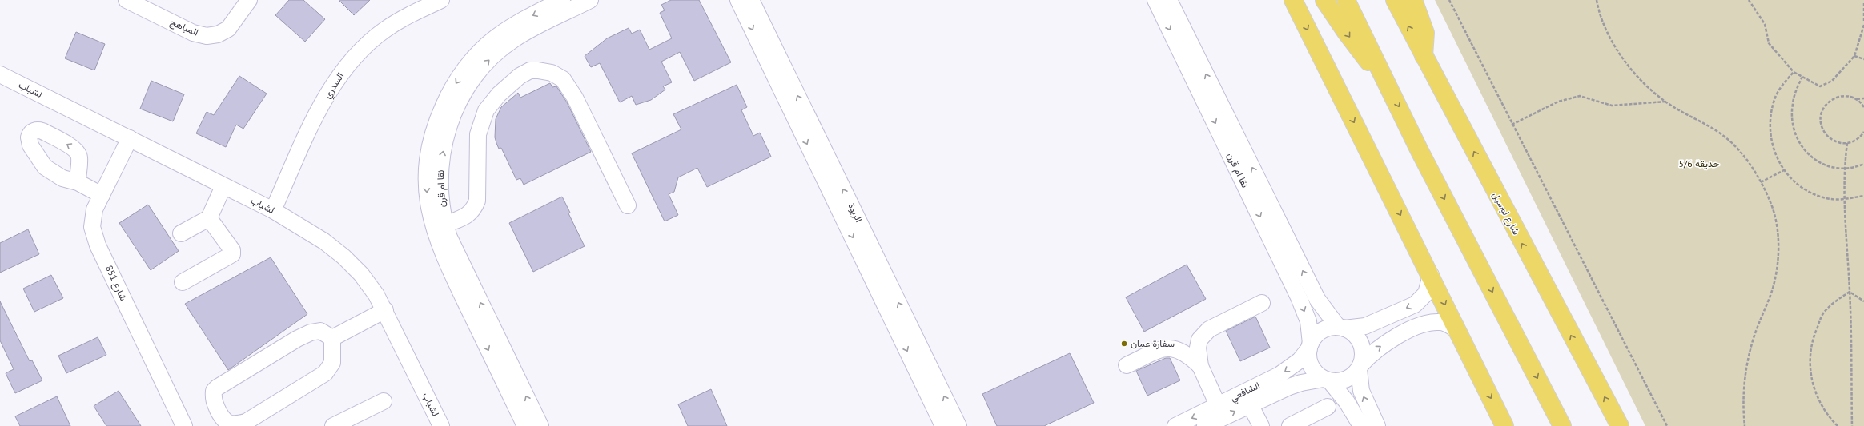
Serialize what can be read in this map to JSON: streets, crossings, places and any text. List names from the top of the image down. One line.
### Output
{"streets":{"highway":["شارع لوسيل"],"street":["المباهج","السدري","لشباب","نقا ام قرن","الربوة","شارع 851","الشافعي"]},"crossings":[["السدري","لشباب"],["لشباب","شارع 851"],["نقا ام قرن","الشافعي"]],"parks":["حديقة 5/6"],"places":["سفارة عمان"]}
